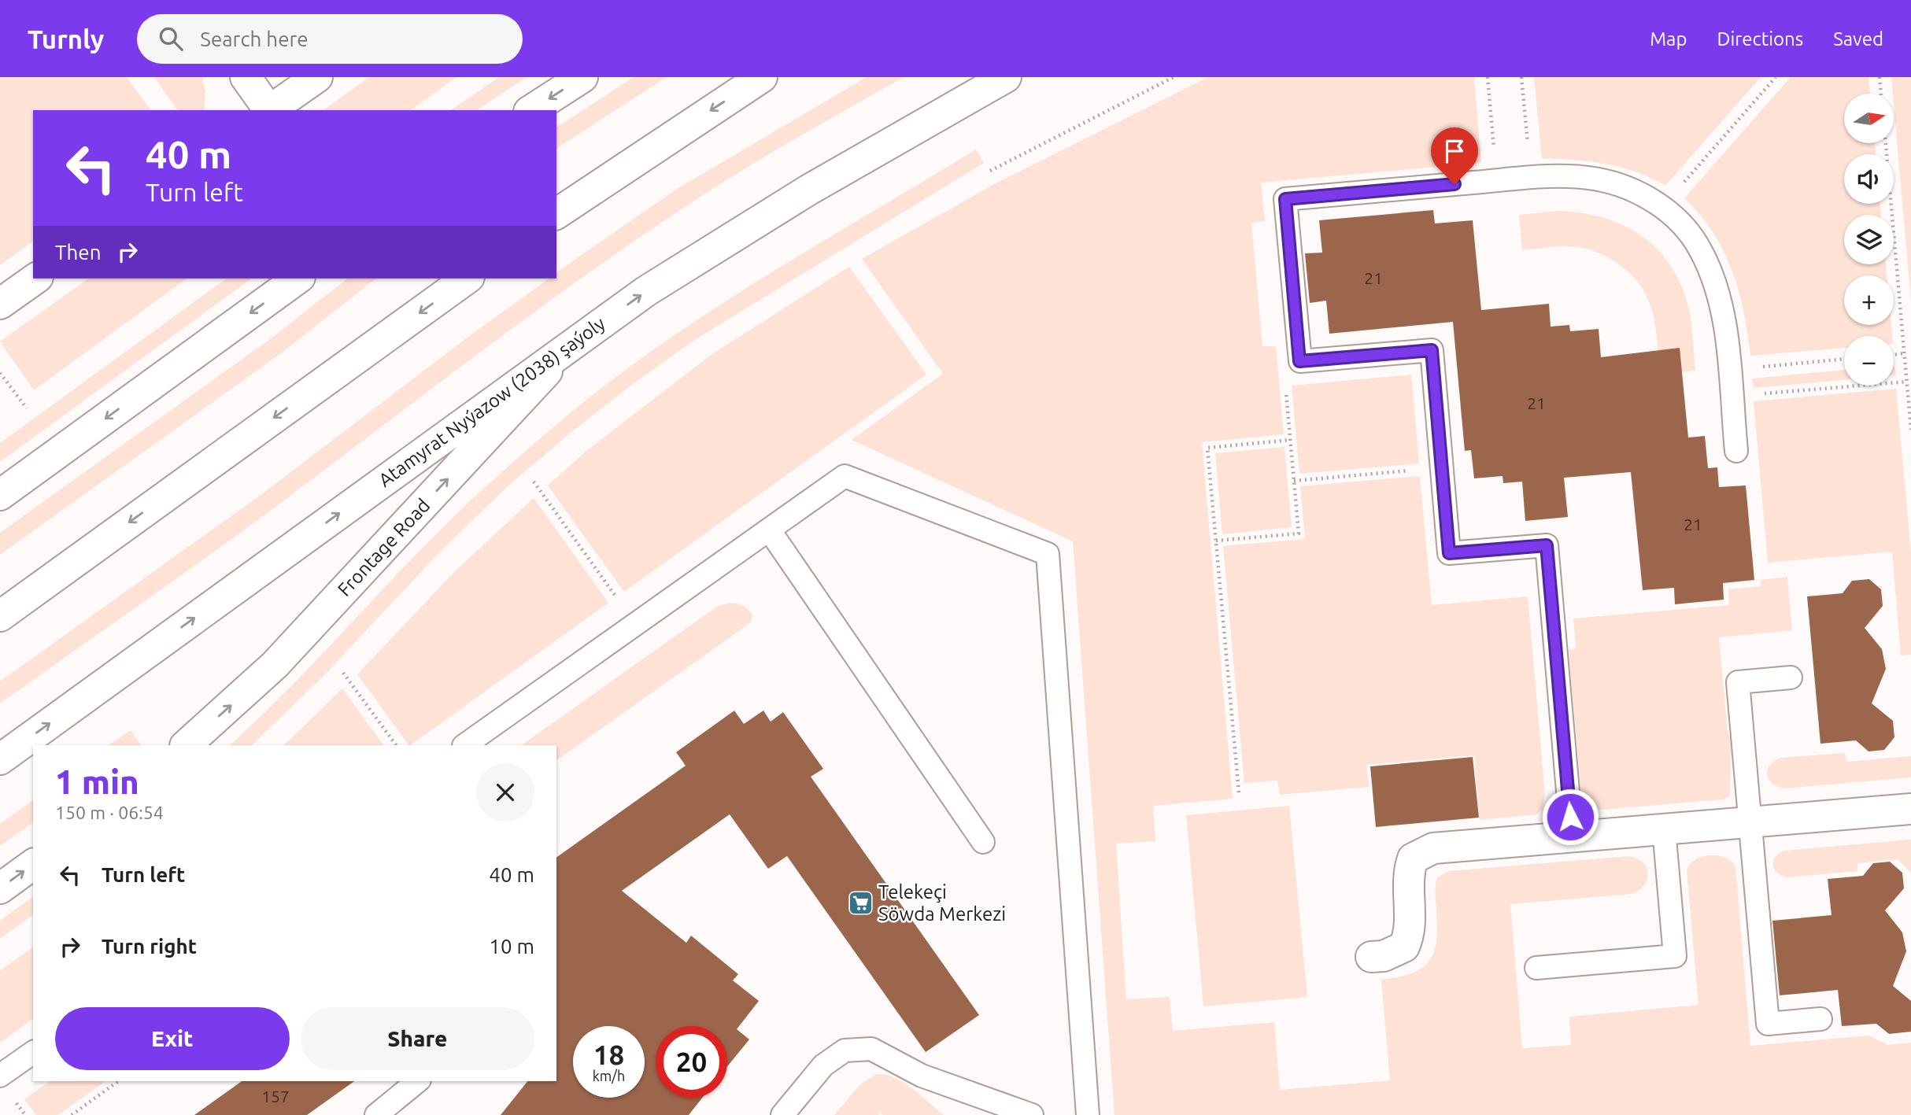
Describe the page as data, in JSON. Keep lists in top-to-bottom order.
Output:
{
  "streets": {
    "main road": ["Atamyrat Nyýazow (2038) şaýoly", "Frontage Road"]
  },
  "crossings": [
    ["Atamyrat Nyýazow (2038) şaýoly", "Frontage Road"]
  ],
  "places": {
    "supermarket": ["Telekeçi Söwda Merkezi"]
  },
  "house_numbers": [
    "21",
    "21",
    "21",
    "157"
  ],
  "north": "right",
  "page": {
    "header": "Turnly",
    "search": "Search here",
    "nav": ["Map", "Directions", "Saved"],
    "map_buttons": ["+", "−"],
    "turn": ["40 m", "Turn left"],
    "then": "Then",
    "heading": ["1 min", "150 m · 06:54"],
    "list": [
      {
        "name": "Turn left",
        "value": "40 m"
      },
      {
        "name": "Turn right",
        "value": "10 m"
      }
    ],
    "buttons": ["Exit", "Share"],
    "speed": "18 km/h",
    "limit": "20"
  }
}
